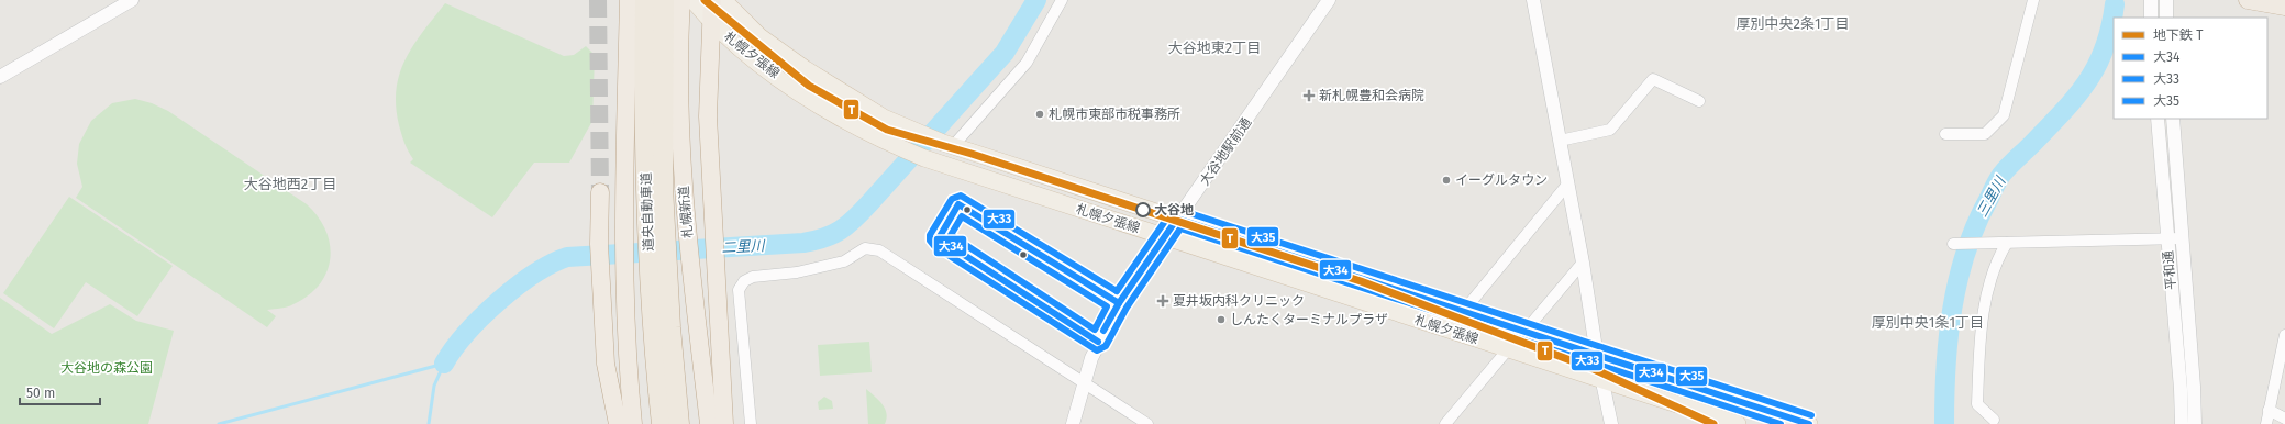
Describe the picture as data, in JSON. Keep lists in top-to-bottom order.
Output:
{
  "streets": {
    "highway": ["道央自動車道", "札幌新道"],
    "main road": ["札幌夕張線"],
    "street": ["大谷地駅前通", "平和通"]
  },
  "crossings": [
    ["札幌夕張線", "大谷地駅前通"]
  ],
  "districts": [
    "厚別中央2条1丁目",
    "大谷地東2丁目",
    "大谷地西2丁目",
    "厚別中央1条1丁目"
  ],
  "water": ["三里川", "二里川"],
  "parks": ["大谷地の森公園"],
  "places": {
    "health": ["新札幌豊和会病院", "夏井坂内科クリニック"],
    "other": [
      "札幌市東部市税事務所",
      "イーグルタウン",
      "大谷地",
      "しんたくターミナルプラザ"
    ]
  },
  "lines": [
    "metro line T",
    "transit line 大33",
    "transit line 大34",
    "transit line 大35"
  ],
  "legend": [
    "地下鉄 T",
    "大34",
    "大33",
    "大35"
  ],
  "scale_bar": "50 m"
}
